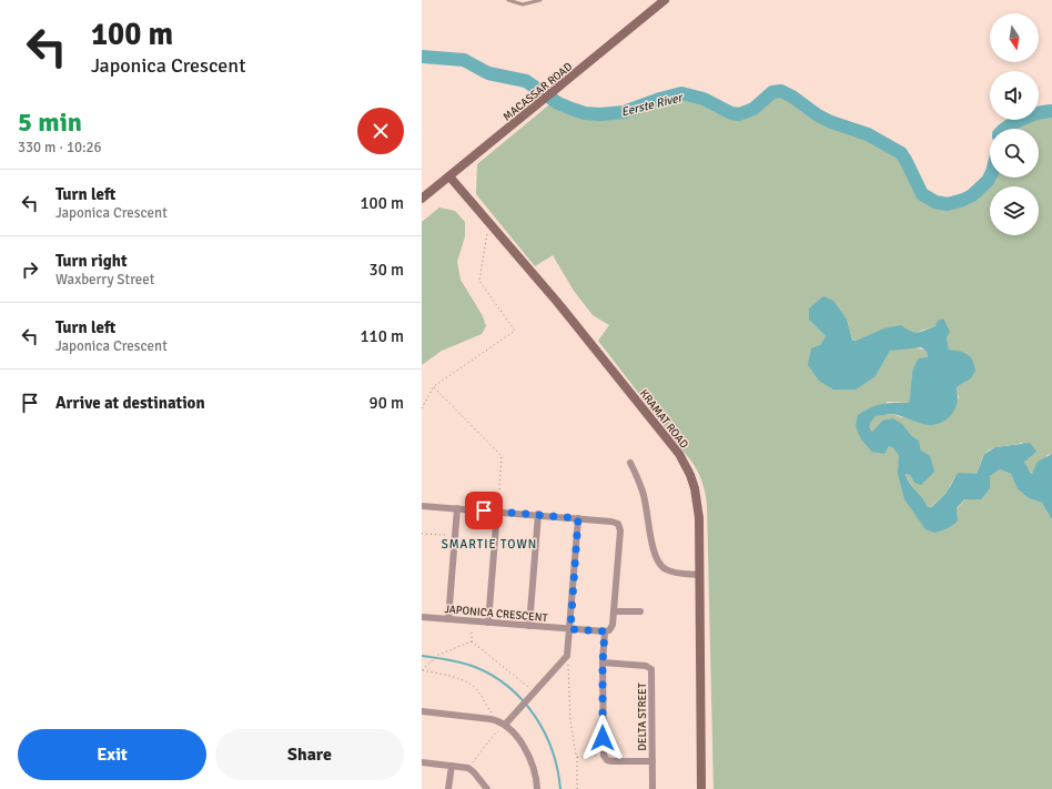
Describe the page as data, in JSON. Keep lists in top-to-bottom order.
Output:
{
  "streets": {
    "street": [
      "MACASSAR ROAD",
      "KRAMAT ROAD",
      "JAPONICA CRESCENT",
      "DELTA STREET"
    ]
  },
  "crossings": [
    ["MACASSAR ROAD", "KRAMAT ROAD"]
  ],
  "districts": ["SMARTIE TOWN"],
  "water": ["Eerste River"],
  "north": "bottom",
  "page": {
    "turn": ["100 m", "Japonica Crescent"],
    "heading": ["5 min", "330 m · 10:26"],
    "list": [
      {
        "name": "Turn left",
        "note": "Japonica Crescent",
        "value": "100 m"
      },
      {
        "name": "Turn right",
        "note": "Waxberry Street",
        "value": "30 m"
      },
      {
        "name": "Turn left",
        "note": "Japonica Crescent",
        "value": "110 m"
      },
      {
        "name": "Arrive at destination",
        "value": "90 m"
      }
    ],
    "buttons": ["Exit", "Share"]
  }
}
